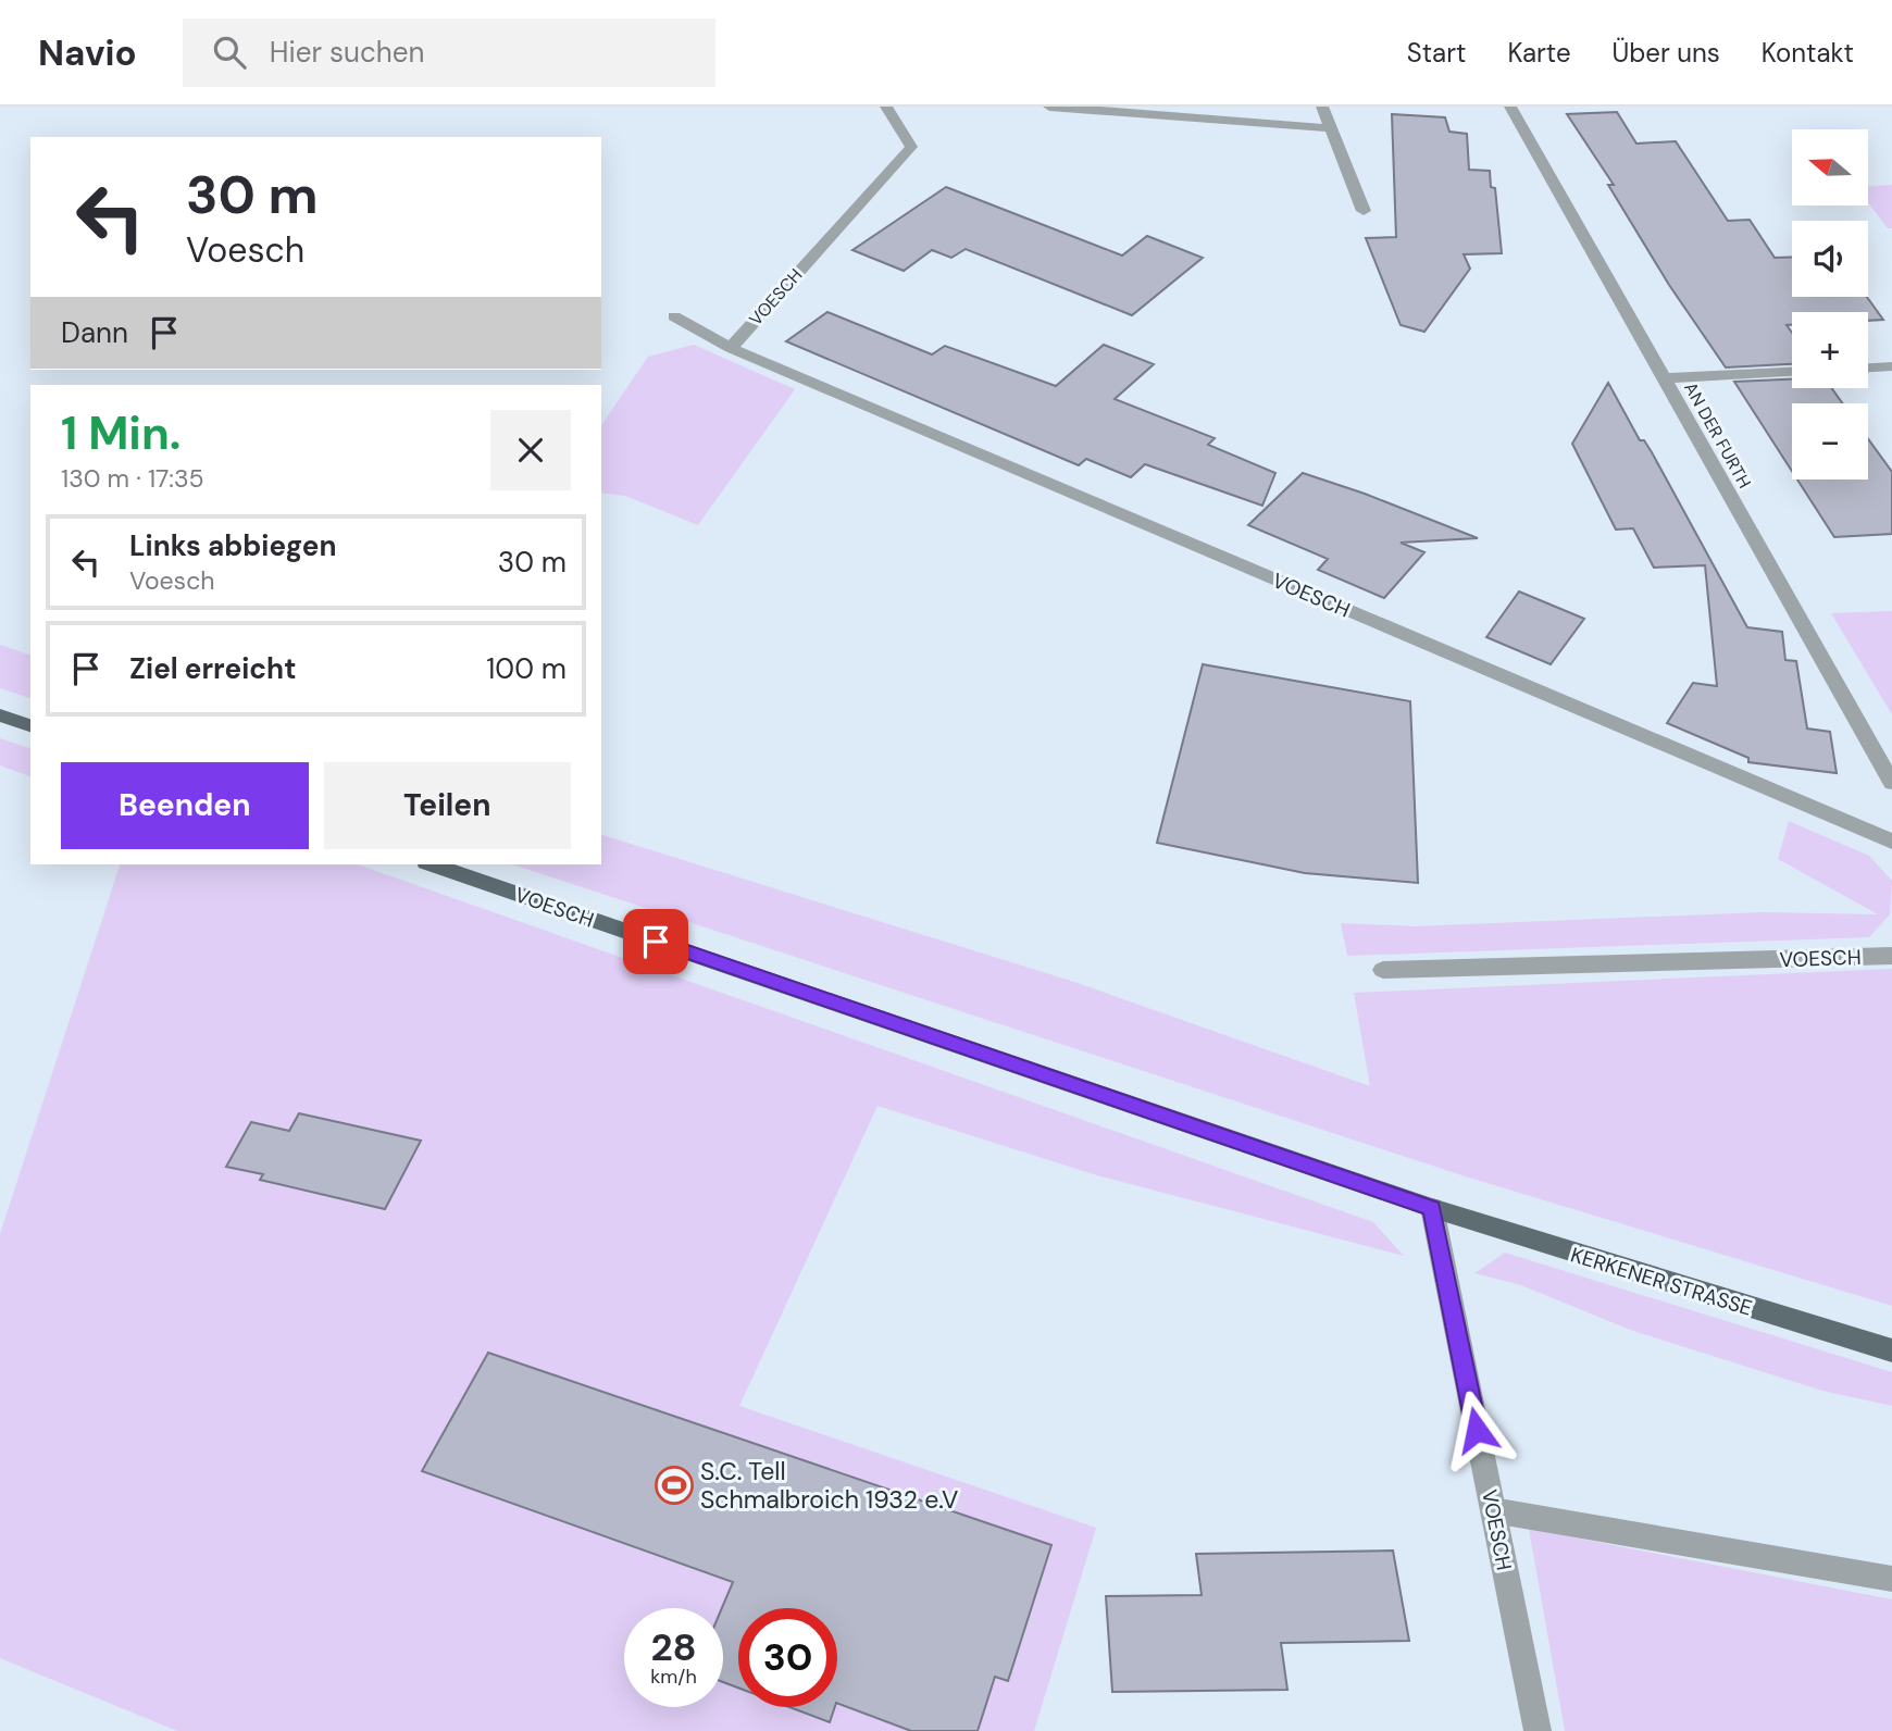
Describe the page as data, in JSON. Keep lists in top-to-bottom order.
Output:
{
  "streets": {
    "main road": ["VOESCH", "KERKENER STRASSE"],
    "street": ["AN DER FURTH"]
  },
  "crossings": [
    ["VOESCH", "KERKENER STRASSE"]
  ],
  "places": {
    "sports": ["S.C. Tell Schmalbroich 1932 e.V"]
  },
  "north": "left",
  "page": {
    "header": "Navio",
    "search": "Hier suchen",
    "nav": [
      "Start",
      "Karte",
      "Über uns",
      "Kontakt"
    ],
    "map_buttons": ["+", "−"],
    "turn": ["30 m", "Voesch"],
    "then": "Dann",
    "heading": ["1 Min.", "130 m · 17:35"],
    "list": [
      {
        "name": "Links abbiegen",
        "note": "Voesch",
        "value": "30 m"
      },
      {
        "name": "Ziel erreicht",
        "value": "100 m"
      }
    ],
    "buttons": ["Beenden", "Teilen"],
    "speed": "28 km/h",
    "limit": "30"
  }
}
